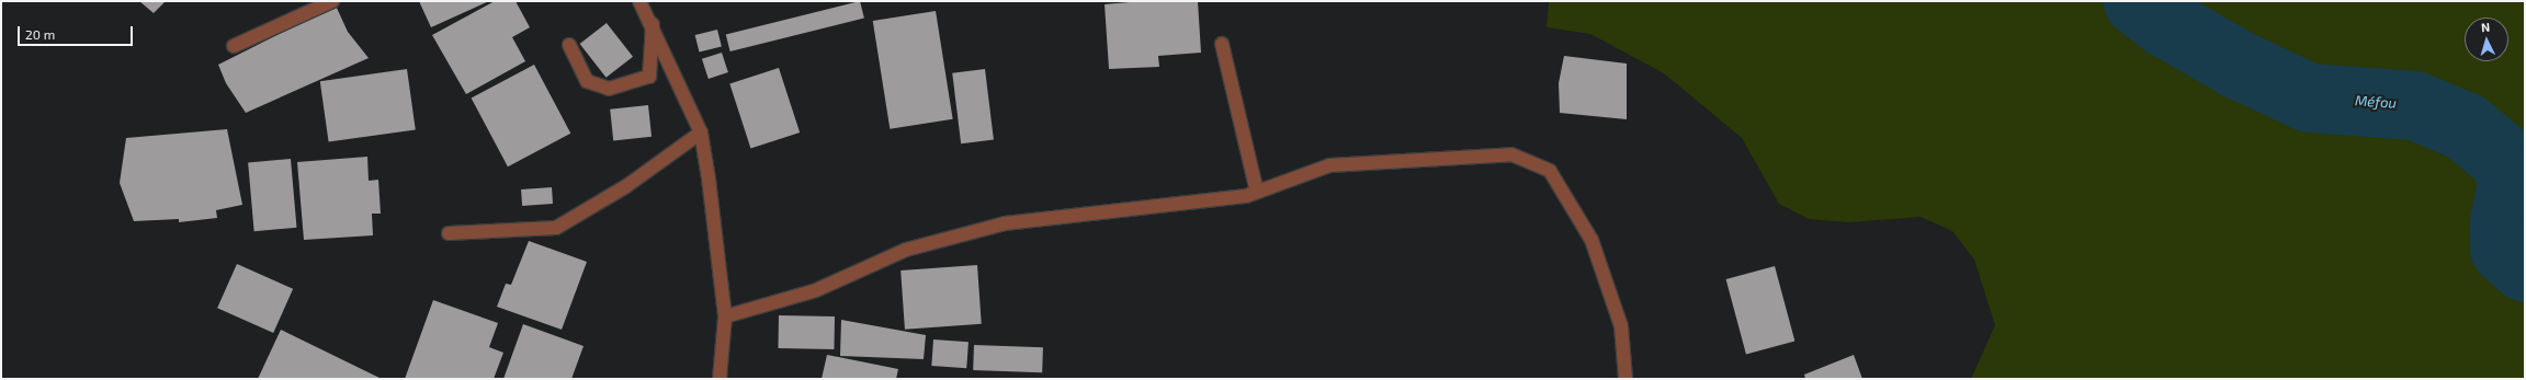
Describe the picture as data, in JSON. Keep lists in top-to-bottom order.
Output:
{
  "water": ["Méfou"],
  "scale_bar": "20 m",
  "north": "top"
}
